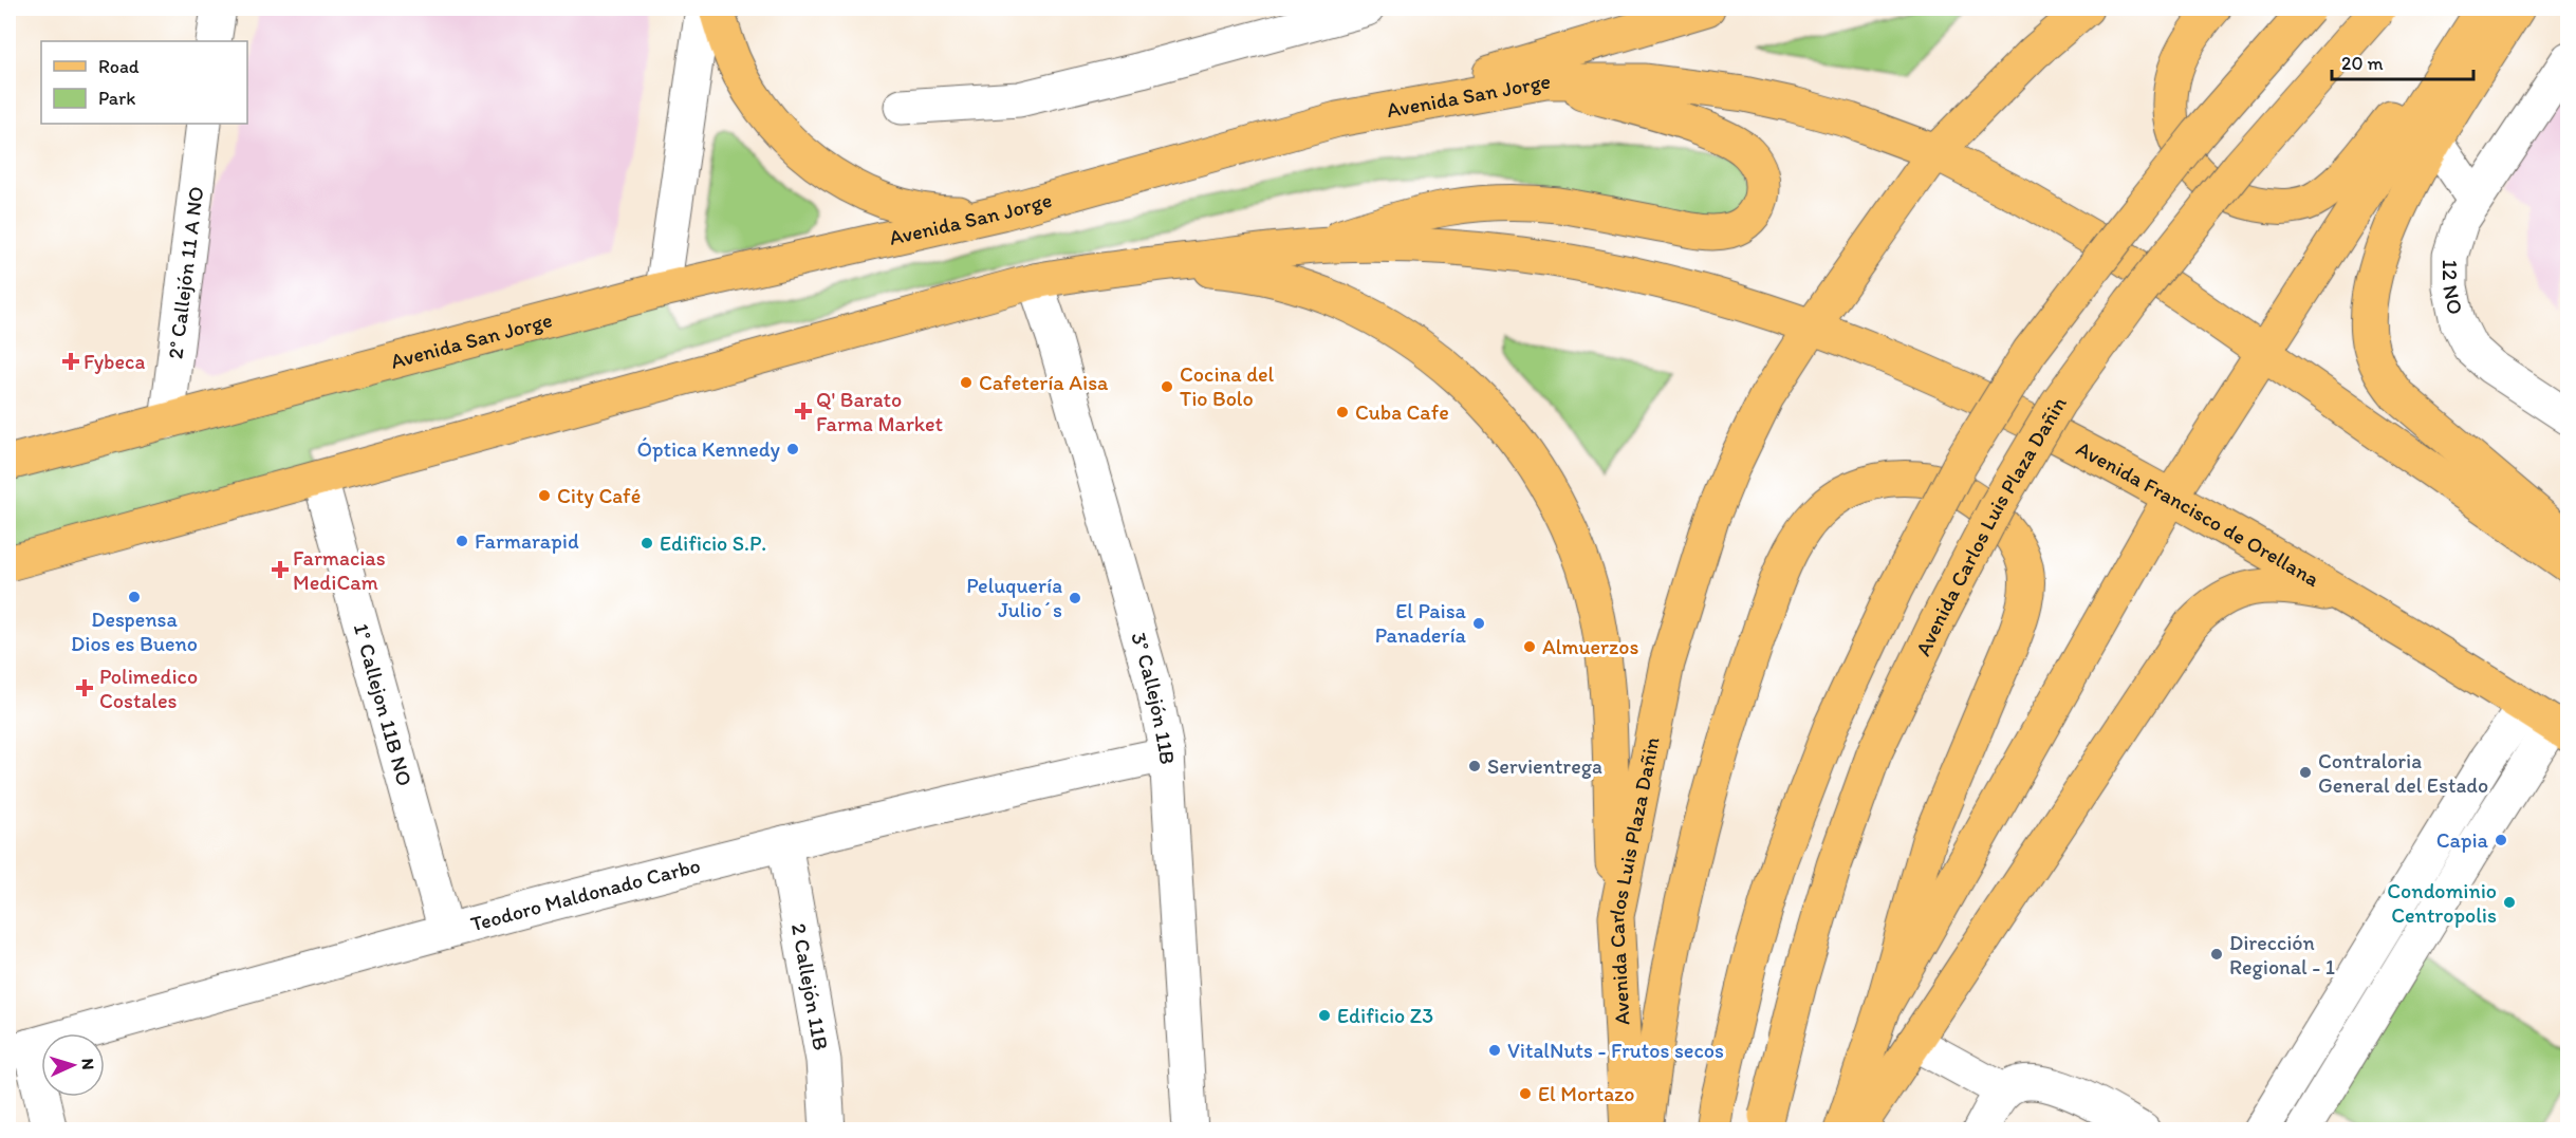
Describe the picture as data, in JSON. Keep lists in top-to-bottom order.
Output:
{
  "streets": {
    "main road": ["Avenida San Jorge", "Avenida Francisco de Orellana", "Avenida Carlos Luis Plaza Dañin"],
    "street": [
      "2° Callejón 11 A NO",
      "12 NO",
      "3° Callejón 11B",
      "1° Callejon 11B NO",
      "Teodoro Maldonado Carbo",
      "2 Callejón 11B"
    ]
  },
  "crossings": [
    ["Avenida San Jorge", "2° Callejón 11 A NO"],
    ["Avenida San Jorge", "Avenida Carlos Luis Plaza Dañin"],
    ["Avenida Francisco de Orellana", "Avenida Carlos Luis Plaza Dañin"],
    ["3° Callejón 11B", "Teodoro Maldonado Carbo"],
    ["1° Callejon 11B NO", "Teodoro Maldonado Carbo"],
    ["Teodoro Maldonado Carbo", "2 Callejón 11B"]
  ],
  "places": {
    "health": [
      "Fybeca",
      "Q' Barato Farma Market",
      "Farmacias MediCam",
      "Polimedico Costales"
    ],
    "other": [
      "Cafetería Aisa",
      "Cocina del Tio Bolo",
      "Cuba Cafe",
      "Óptica Kennedy",
      "City Café",
      "Farmarapid",
      "Edificio S.P.",
      "Despensa Dios es Bueno",
      "Peluquería Julio´s",
      "El Paisa Panadería",
      "Almuerzos",
      "Servientrega",
      "Contraloria General del Estado",
      "Capia",
      "Condominio Centropolis",
      "Dirección Regional - 1",
      "Edificio Z3",
      "VitalNuts - Frutos secos",
      "El Mortazo"
    ]
  },
  "legend": ["Road", "Park"],
  "scale_bar": "20 m",
  "north": "right"
}
